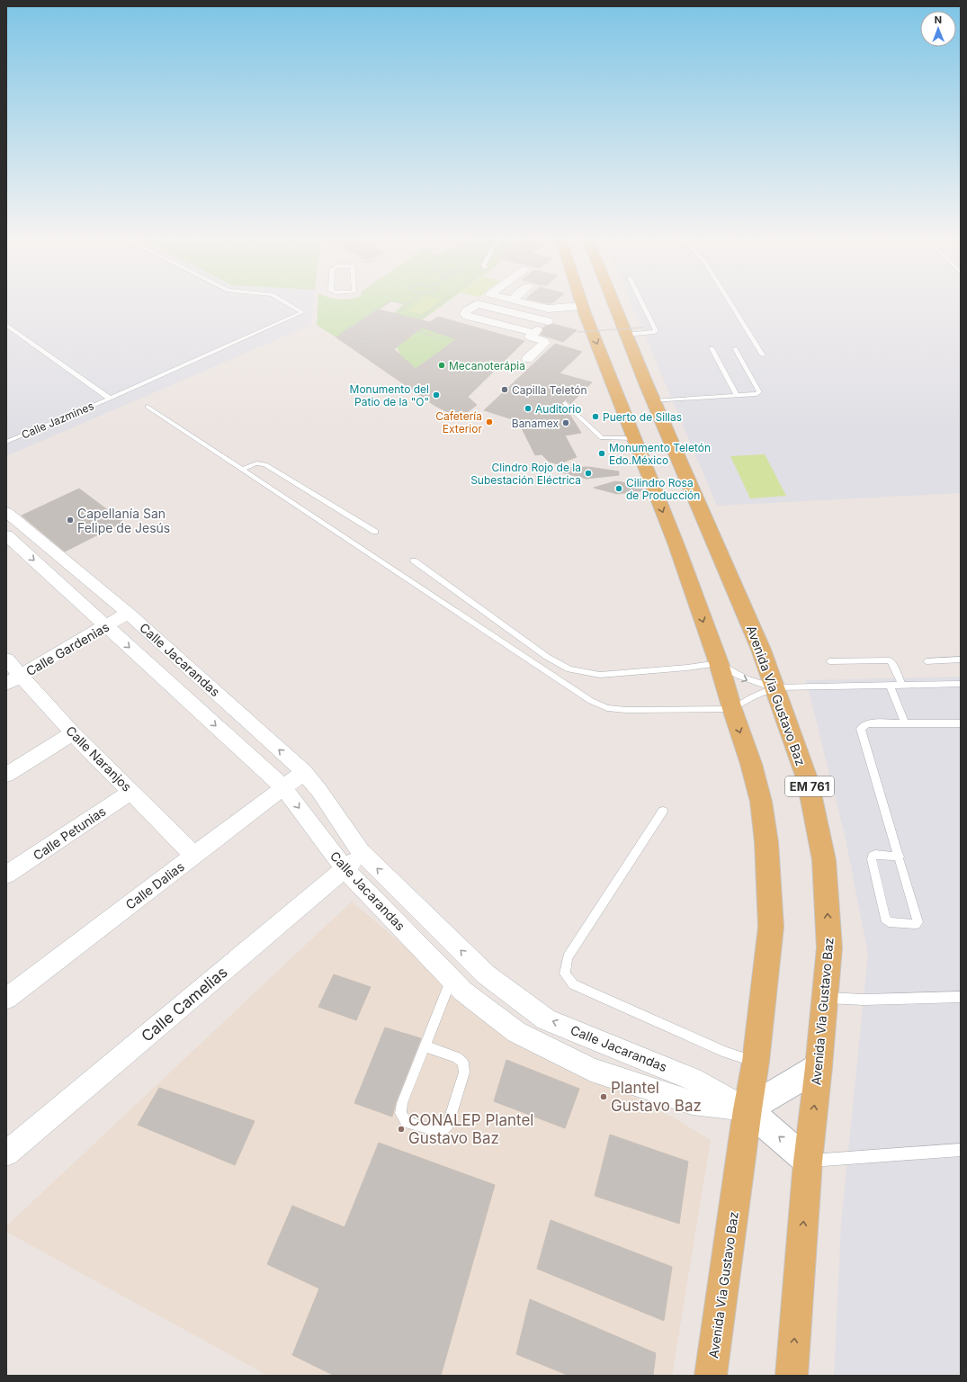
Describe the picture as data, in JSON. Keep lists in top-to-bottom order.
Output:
{
  "streets": {
    "main road": ["Avenida Via Gustavo Baz", "EM 761"],
    "street": [
      "Calle Gardenias",
      "Calle Jacarandas",
      "Calle Naranjos",
      "Calle Petunias",
      "Calle Dalias",
      "Calle Camelias"
    ],
    "lane": ["Calle Jazmines"]
  },
  "crossings": [
    ["Calle Gardenias", "Calle Jacarandas"],
    ["Calle Gardenias", "Calle Naranjos"],
    ["Calle Jacarandas", "Avenida Via Gustavo Baz"],
    ["Calle Jacarandas", "Calle Dalias"],
    ["Calle Jacarandas", "Calle Camelias"],
    ["Calle Naranjos", "Calle Petunias"],
    ["Calle Naranjos", "Calle Dalias"]
  ],
  "places": [
    "Mecanoterápia",
    "Capilla Teletón",
    "Monumento del Patio de la \"O\"",
    "Auditorio",
    "Puerto de Sillas",
    "Cafetería Exterior",
    "Banamex",
    "Monumento Teletón Edo.México",
    "Clindro Rojo de la Subestación Eléctrica",
    "Cilindro Rosa de Producción",
    "Capellanía San Felipe de Jesús",
    "Plantel Gustavo Baz",
    "CONALEP Plantel Gustavo Baz"
  ],
  "north": "top"
}
